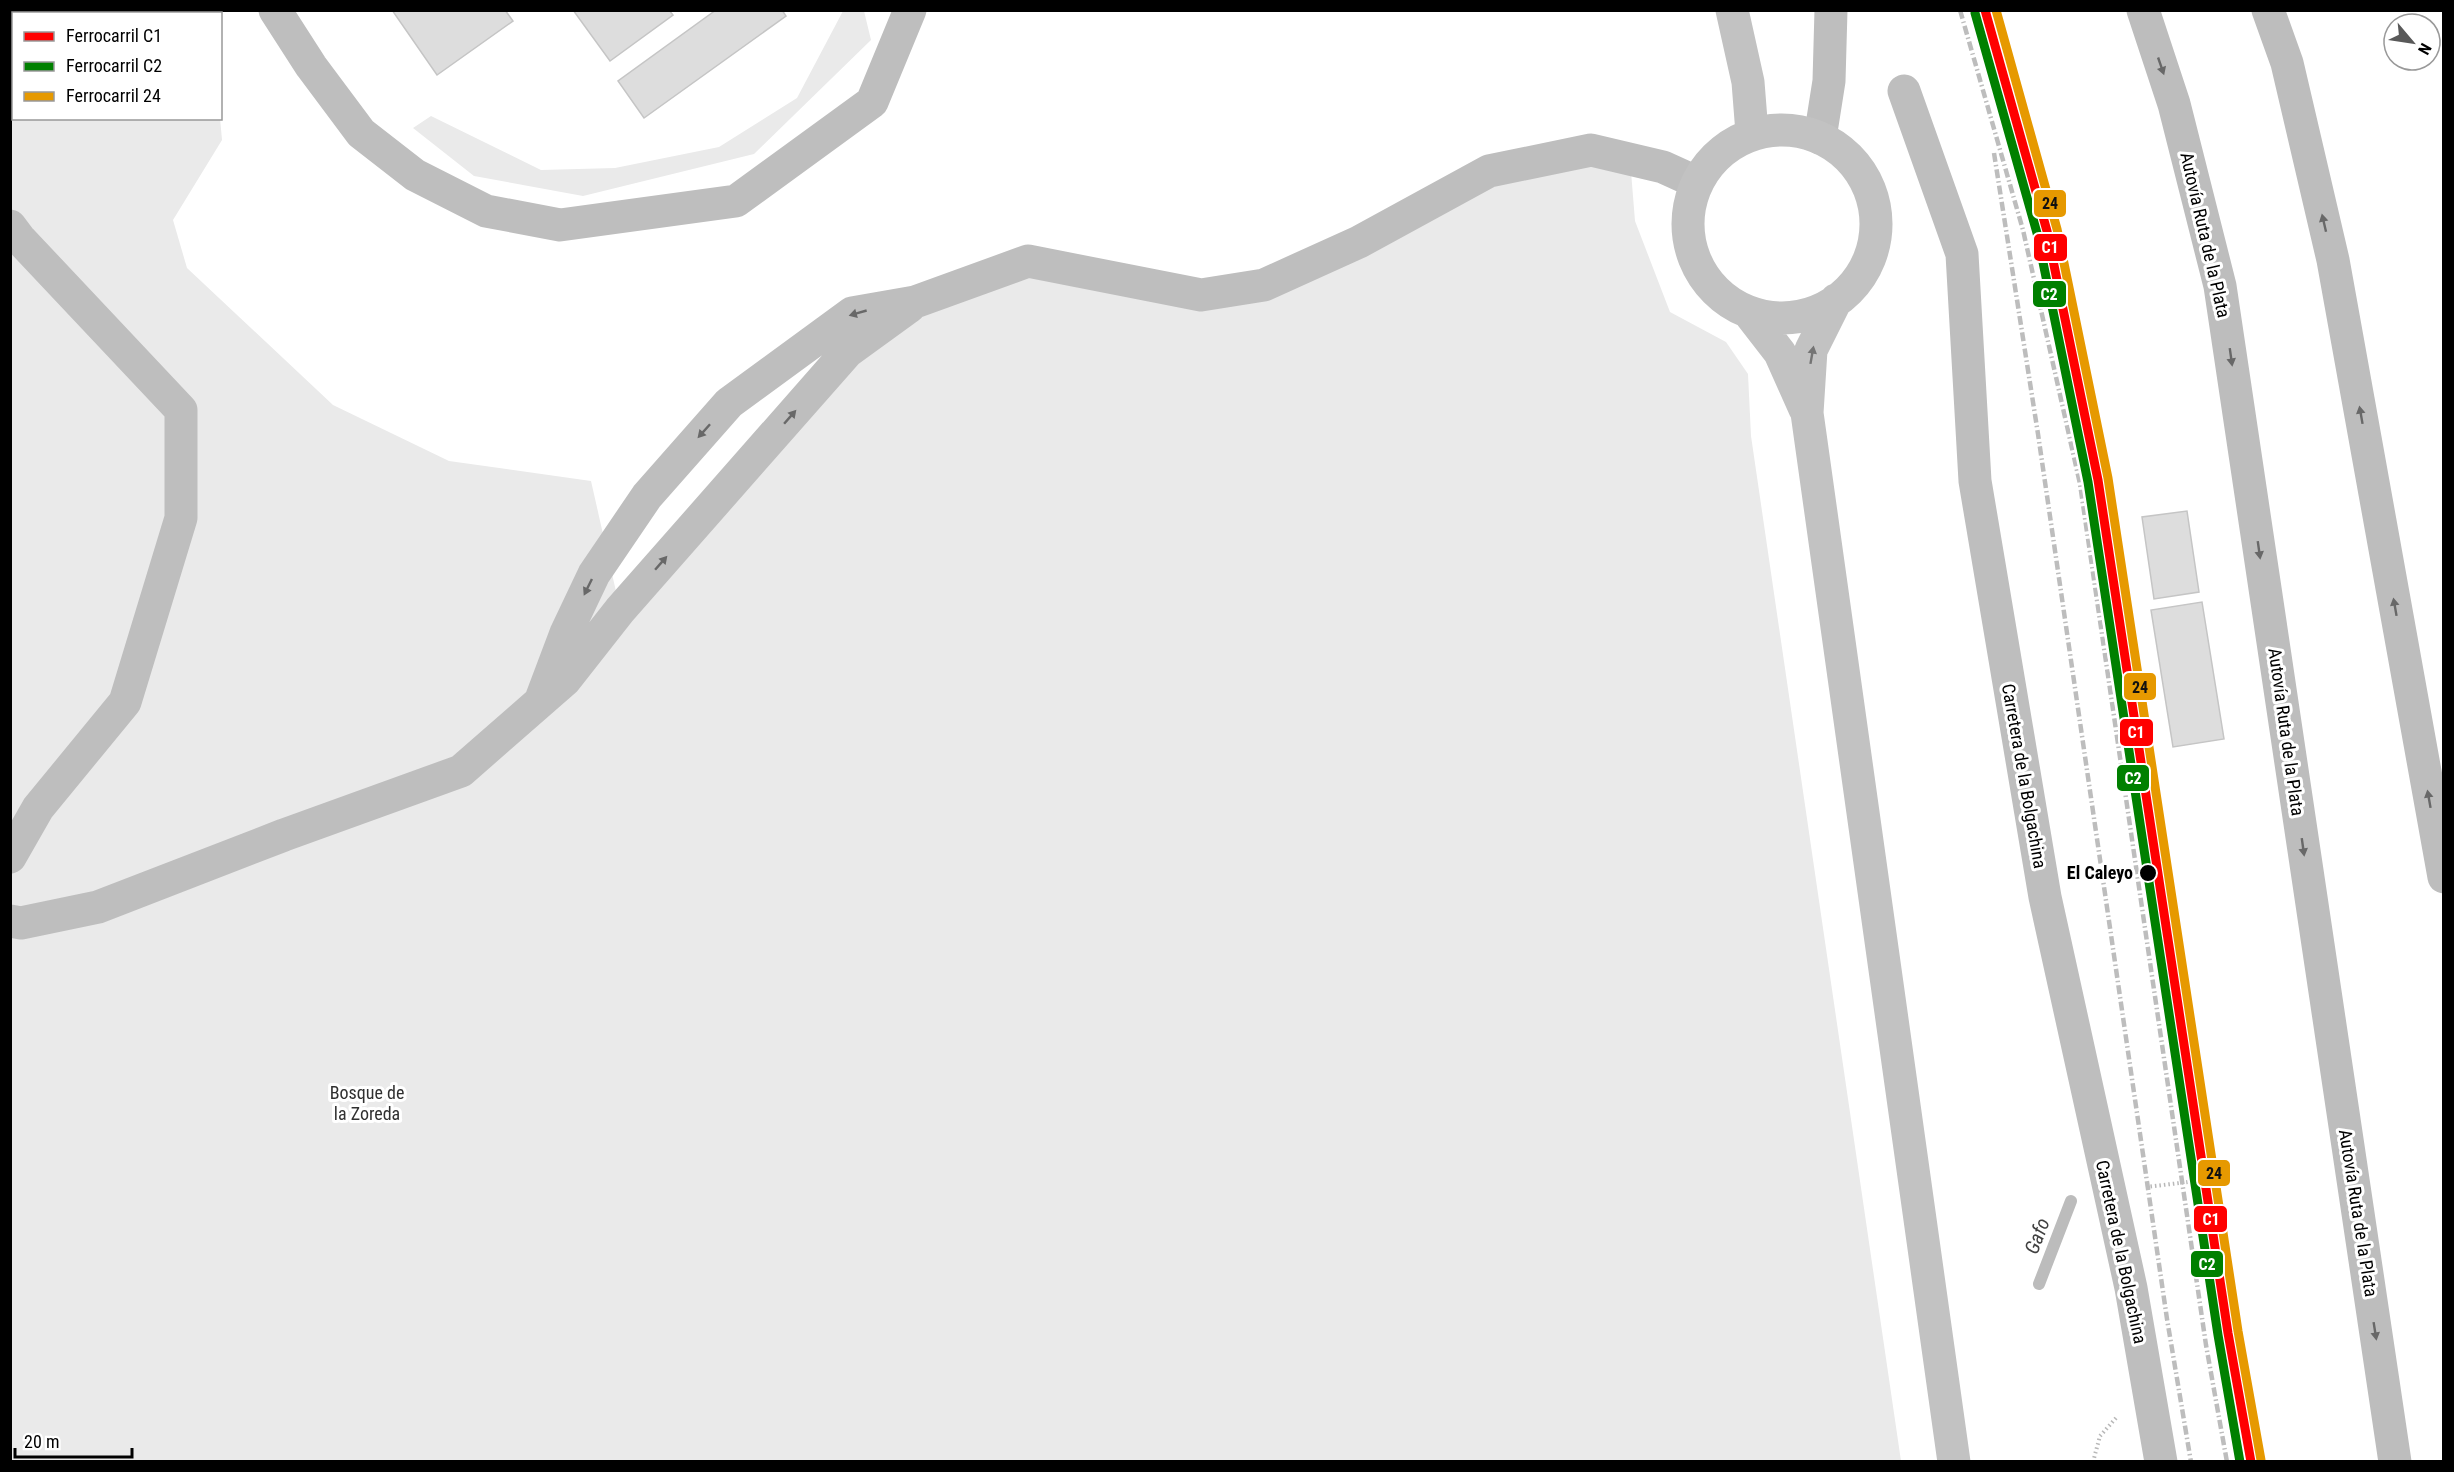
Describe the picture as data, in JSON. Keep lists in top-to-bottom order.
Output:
{
  "streets": {
    "highway": ["Autovía Ruta de la Plata"],
    "street": ["Carretera de la Bolgachina"]
  },
  "water": ["Gafo"],
  "parks": ["Bosque de la Zoreda"],
  "places": ["El Caleyo"],
  "lines": ["rail line C1", "rail line 24", "rail line C2"],
  "legend": ["Ferrocarril C1", "Ferrocarril C2", "Ferrocarril 24"],
  "scale_bar": "20 m",
  "north": "bottom right"
}
